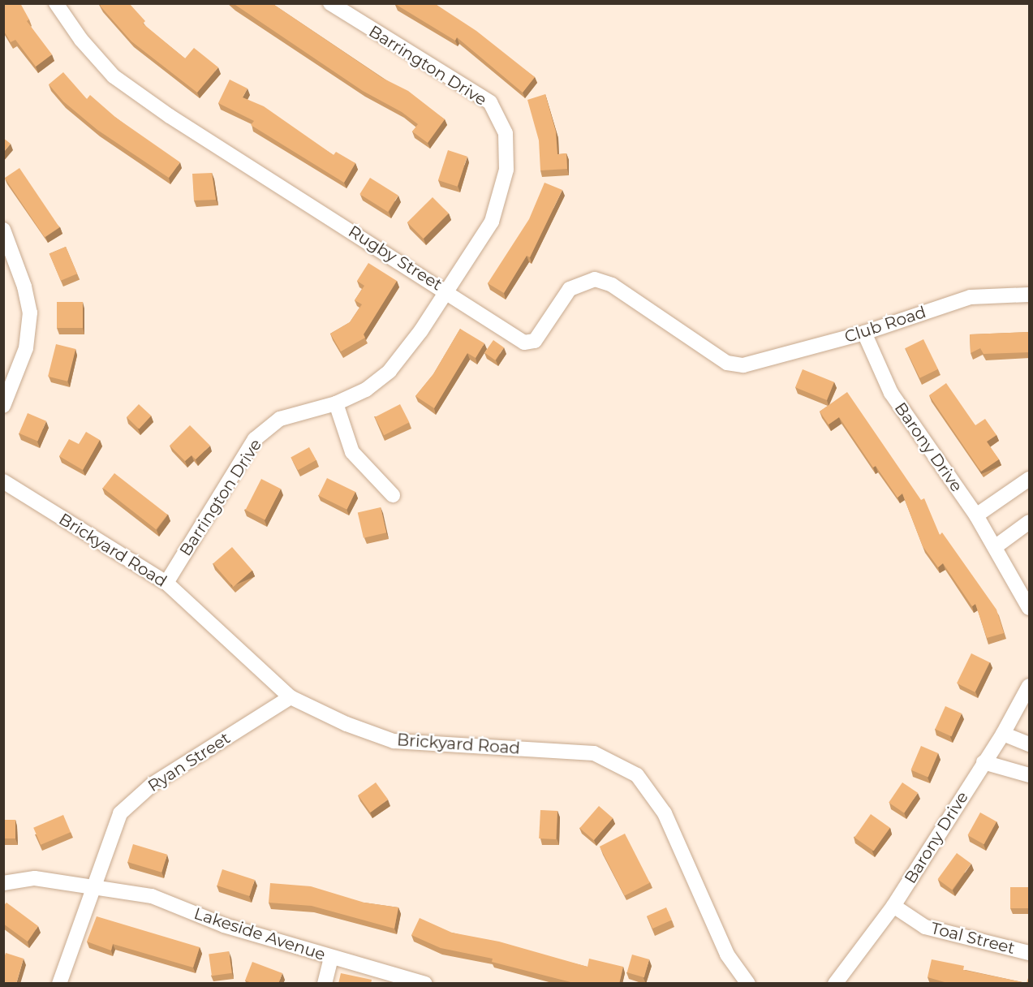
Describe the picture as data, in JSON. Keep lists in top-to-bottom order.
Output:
{
  "streets": {
    "street": [
      "Barrington Drive",
      "Rugby Street",
      "Club Road",
      "Barony Drive",
      "Brickyard Road",
      "Ryan Street",
      "Lakeside Avenue",
      "Toal Street"
    ]
  },
  "crossings": [
    ["Barrington Drive", "Rugby Street"],
    ["Barrington Drive", "Brickyard Road"],
    ["Rugby Street", "Club Road"],
    ["Club Road", "Barony Drive"],
    ["Barony Drive", "Toal Street"],
    ["Brickyard Road", "Ryan Street"],
    ["Ryan Street", "Lakeside Avenue"]
  ]
}
